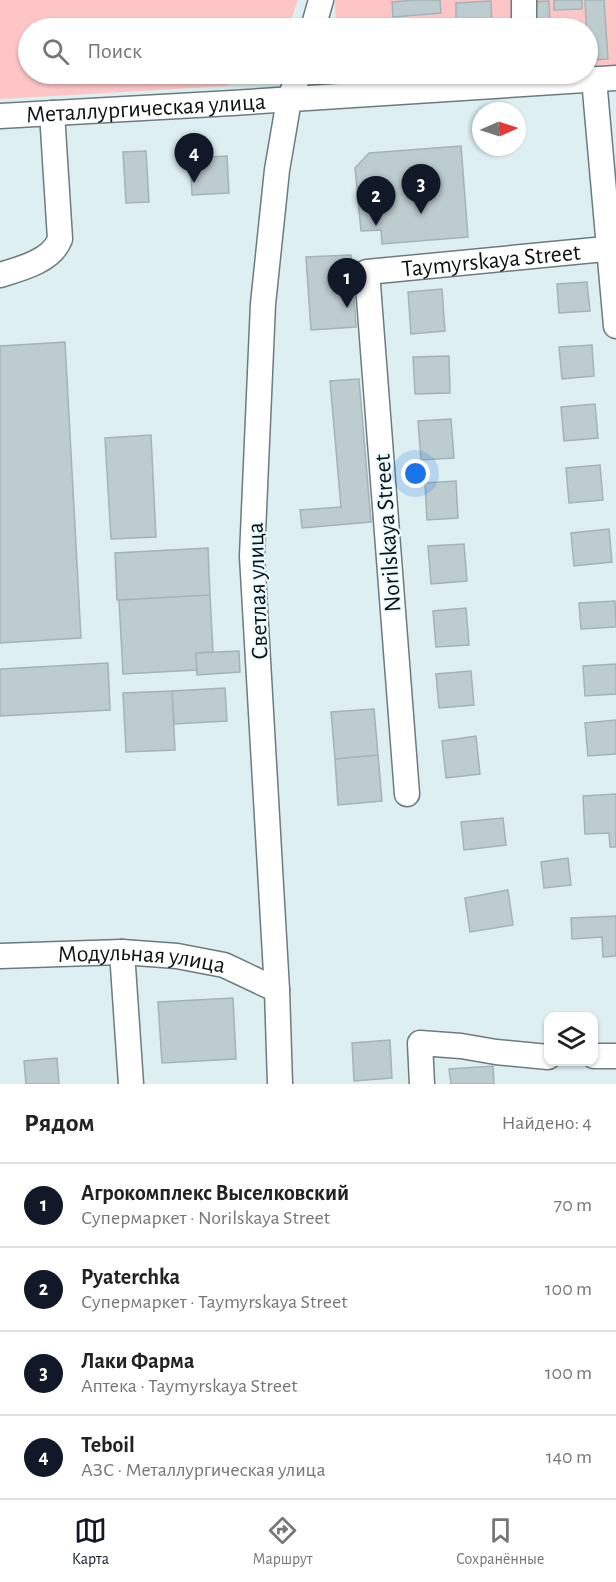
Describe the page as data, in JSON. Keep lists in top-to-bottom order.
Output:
{
  "streets": {
    "street": [
      "Металлургическая улица",
      "Taymyrskaya Street",
      "Norilskaya Street",
      "Светлая улица",
      "Модульная улица"
    ]
  },
  "crossings": [
    ["Металлургическая улица", "Светлая улица"],
    ["Taymyrskaya Street", "Norilskaya Street"],
    ["Светлая улица", "Модульная улица"]
  ],
  "north": "right",
  "page": {
    "search": "Поиск",
    "pins": [
      "4",
      "3",
      "2",
      "1"
    ],
    "heading": ["Рядом", "Найдено: 4"],
    "list": [
      {
        "mark": "1",
        "name": "Агрокомплекс Выселковский",
        "note": "Супермаркет · Norilskaya Street",
        "value": "70 m"
      },
      {
        "mark": "2",
        "name": "Pyaterchka",
        "note": "Супермаркет · Taymyrskaya Street",
        "value": "100 m"
      },
      {
        "mark": "3",
        "name": "Лаки Фарма",
        "note": "Аптека · Taymyrskaya Street",
        "value": "100 m"
      },
      {
        "mark": "4",
        "name": "Teboil",
        "note": "АЗС · Металлургическая улица",
        "value": "140 m"
      }
    ],
    "nav": ["Карта", "Маршрут", "Сохранённые"]
  }
}
